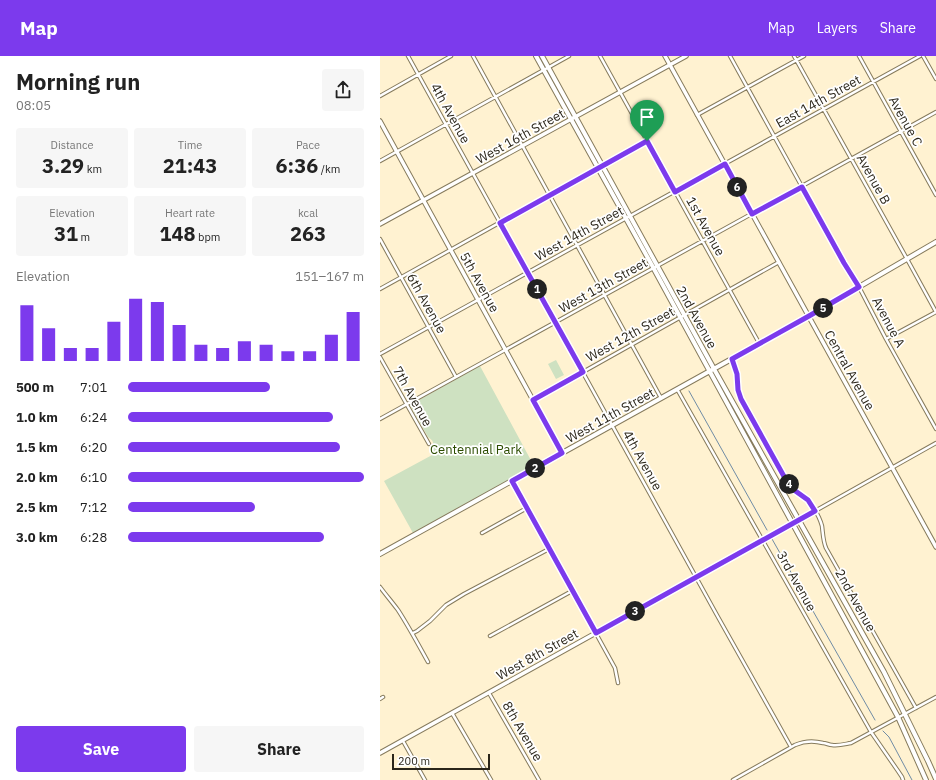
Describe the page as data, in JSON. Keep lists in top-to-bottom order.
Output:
{
  "streets": {
    "main road": ["2nd Avenue", "West 11th Street"],
    "street": [
      "East 14th Street",
      "4th Avenue",
      "Avenue C",
      "West 16th Street",
      "Avenue B",
      "1st Avenue",
      "West 14th Street",
      "5th Avenue",
      "West 13th Street",
      "6th Avenue",
      "Avenue A",
      "West 12th Street",
      "Central Avenue",
      "7th Avenue",
      "3rd Avenue",
      "West 8th Street",
      "8th Avenue"
    ]
  },
  "crossings": [
    ["East 14th Street", "Avenue C"],
    ["East 14th Street", "Avenue B"],
    ["East 14th Street", "West 14th Street"],
    ["East 14th Street", "Avenue A"],
    ["East 14th Street", "Central Avenue"],
    ["4th Avenue", "West 16th Street"],
    ["4th Avenue", "West 14th Street"],
    ["4th Avenue", "West 13th Street"],
    ["4th Avenue", "West 12th Street"],
    ["4th Avenue", "West 11th Street"],
    ["4th Avenue", "West 8th Street"],
    ["Avenue C", "West 13th Street"],
    ["West 16th Street", "1st Avenue"],
    ["West 16th Street", "5th Avenue"],
    ["West 16th Street", "2nd Avenue"],
    ["West 16th Street", "Central Avenue"],
    ["Avenue B", "West 13th Street"],
    ["Avenue B", "West 11th Street"],
    ["1st Avenue", "West 14th Street"],
    ["1st Avenue", "West 13th Street"],
    ["1st Avenue", "West 12th Street"],
    ["1st Avenue", "West 11th Street"],
    ["West 14th Street", "5th Avenue"],
    ["West 14th Street", "6th Avenue"],
    ["West 14th Street", "2nd Avenue"],
    ["West 14th Street", "Central Avenue"],
    ["5th Avenue", "West 13th Street"],
    ["5th Avenue", "West 12th Street"],
    ["5th Avenue", "West 11th Street"],
    ["West 13th Street", "6th Avenue"],
    ["West 13th Street", "2nd Avenue"],
    ["West 13th Street", "Avenue A"],
    ["West 13th Street", "Central Avenue"],
    ["West 13th Street", "7th Avenue"],
    ["2nd Avenue", "West 12th Street"],
    ["2nd Avenue", "West 11th Street"],
    ["2nd Avenue", "West 8th Street"],
    ["Avenue A", "West 11th Street"],
    ["West 12th Street", "Central Avenue"],
    ["Central Avenue", "West 11th Street"],
    ["Central Avenue", "West 8th Street"],
    ["West 11th Street", "3rd Avenue"],
    ["3rd Avenue", "West 8th Street"],
    ["West 8th Street", "8th Avenue"]
  ],
  "parks": ["Centennial Park"],
  "scale_bar": "200 m",
  "page": {
    "header": "Map",
    "nav": ["Map", "Layers", "Share"],
    "heading": ["Morning run", "08:05"],
    "stats": [
      ["Distance", "3.29 km"],
      ["Time", "21:43"],
      ["Pace", "6:36 /km"],
      ["Elevation", "31 m"],
      ["Heart rate", "148 bpm"],
      ["kcal", "263"]
    ],
    "pins": [
      "6",
      "1",
      "5",
      "2",
      "4",
      "3"
    ],
    "chart": ["Elevation", "151–167 m"],
    "list": [
      {
        "name": "500 m",
        "note": "7:01"
      },
      {
        "name": "1.0 km",
        "note": "6:24"
      },
      {
        "name": "1.5 km",
        "note": "6:20"
      },
      {
        "name": "2.0 km",
        "note": "6:10"
      },
      {
        "name": "2.5 km",
        "note": "7:12"
      },
      {
        "name": "3.0 km",
        "note": "6:28"
      }
    ],
    "buttons": ["Save", "Share"],
    "scale": "200 m"
  }
}
